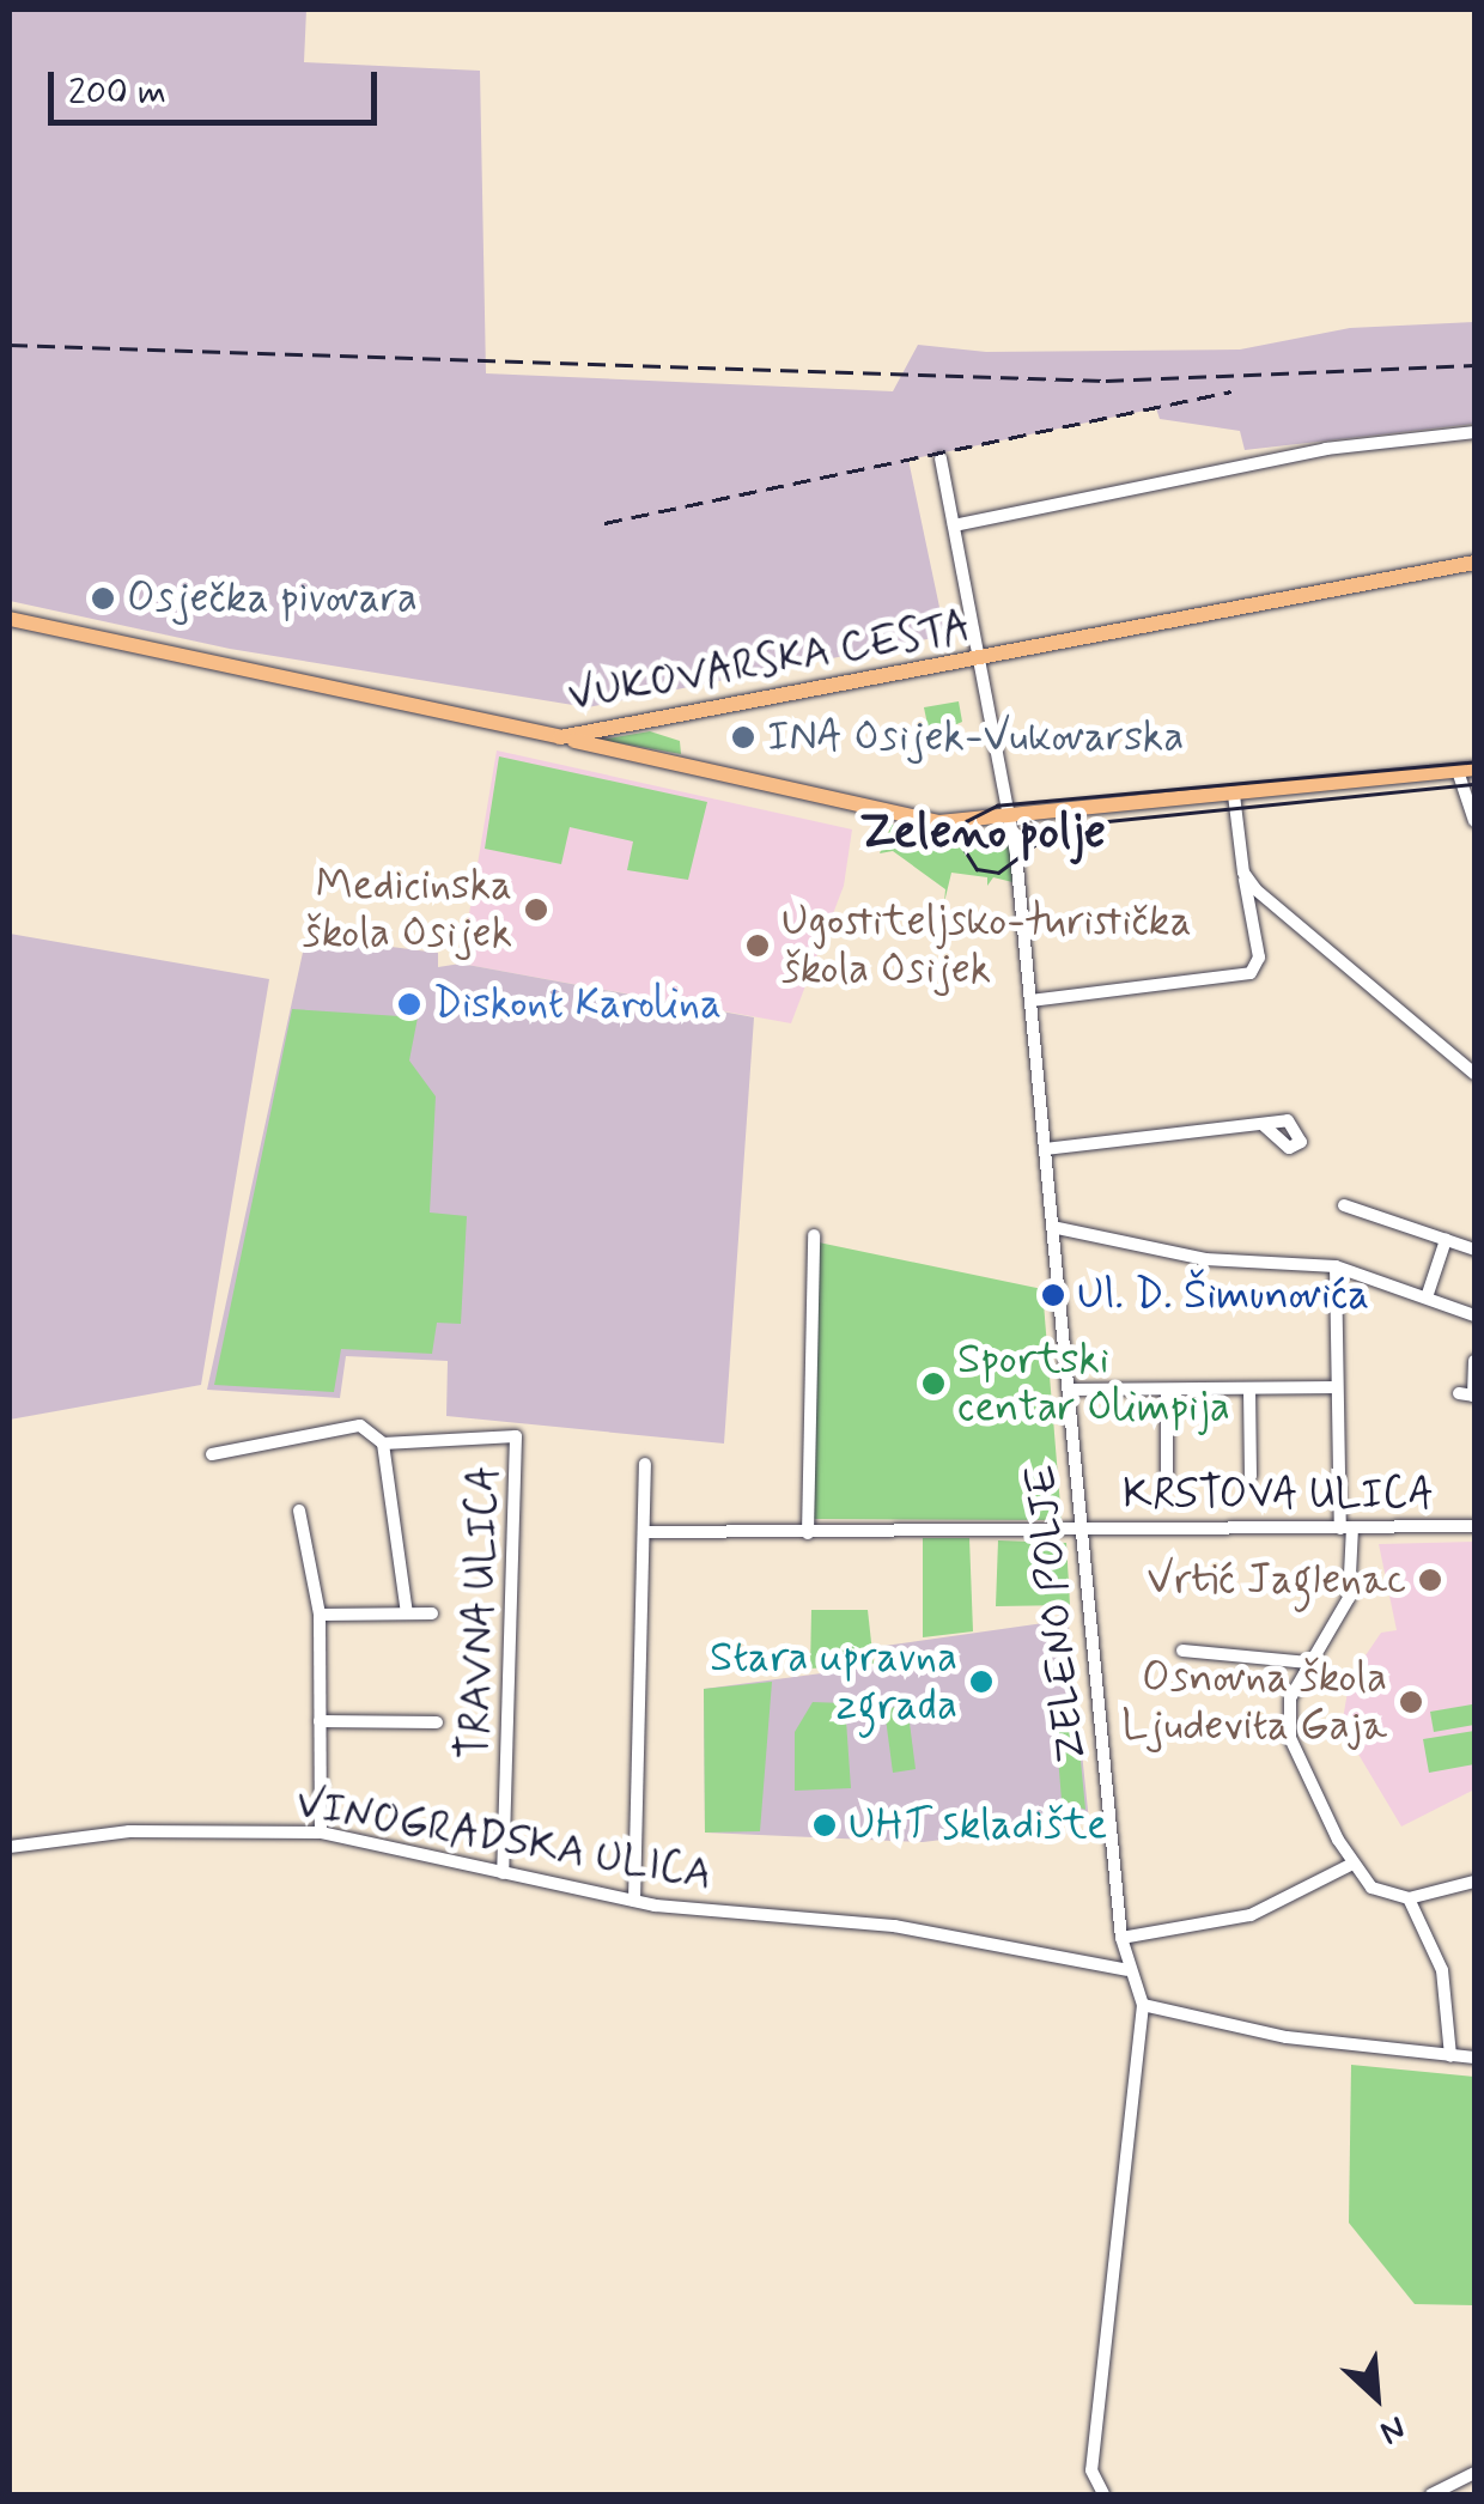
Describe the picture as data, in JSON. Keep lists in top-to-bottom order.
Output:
{
  "streets": {
    "main road": ["VUKOVARSKA CESTA"],
    "street": [
      "KRSTOVA ULICA",
      "TRAVNA ULICA",
      "ZELENO POLJE",
      "VINOGRADSKA ULICA"
    ]
  },
  "crossings": [
    ["VUKOVARSKA CESTA", "ZELENO POLJE"],
    ["KRSTOVA ULICA", "ZELENO POLJE"],
    ["TRAVNA ULICA", "VINOGRADSKA ULICA"],
    ["ZELENO POLJE", "VINOGRADSKA ULICA"]
  ],
  "districts": ["Zeleno polje"],
  "places": [
    "Osječka pivovara",
    "INA Osijek-Vukovarska",
    "Medicinska škola Osijek",
    "Ugostiteljsko-turistička škola Osijek",
    "Diskont Karolina",
    "Ul. D. Šimunovića",
    "Sportski centar Olimpija",
    "Vrtić Jaglenac",
    "Stara upravna zgrada",
    "Osnovna škola Ljudevita Gaja",
    "UHT skladište"
  ],
  "scale_bar": "200 m",
  "north": "bottom right"
}
